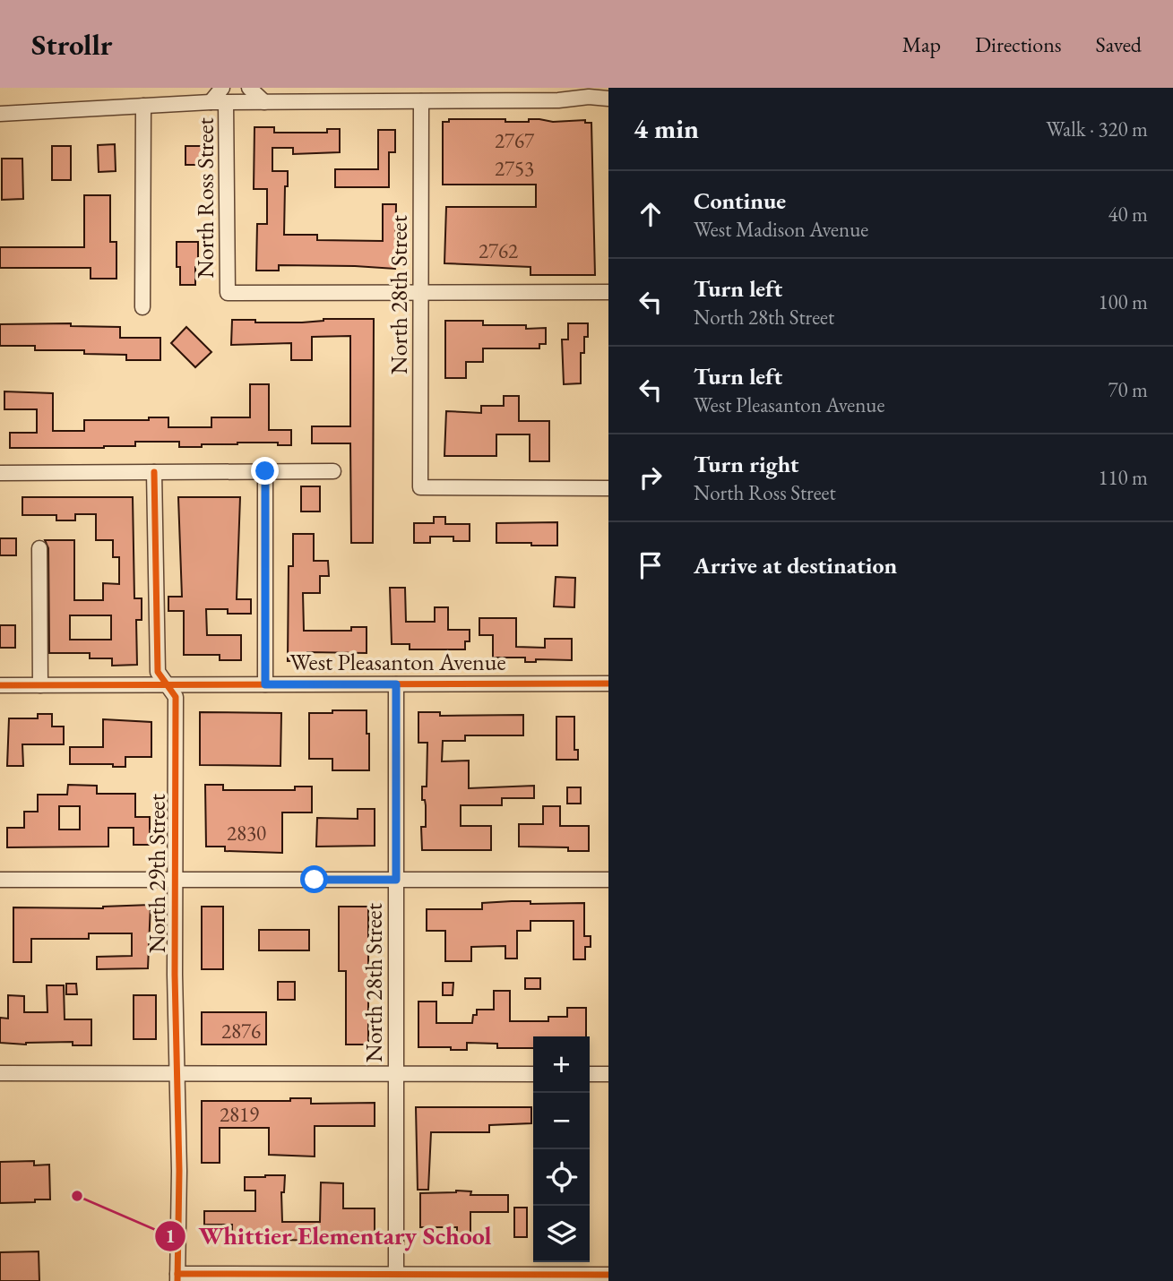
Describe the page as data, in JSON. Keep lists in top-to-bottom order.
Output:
{
  "streets": {
    "street": [
      "North Ross Street",
      "North 28th Street",
      "West Pleasanton Avenue",
      "North 29th Street"
    ]
  },
  "crossings": [
    ["North Ross Street", "North 28th Street"],
    ["North 28th Street", "West Pleasanton Avenue"],
    ["West Pleasanton Avenue", "North 29th Street"]
  ],
  "places": ["Whittier Elementary School"],
  "house_numbers": [
    "2767",
    "2753",
    "2762",
    "2830",
    "2876",
    "2819"
  ],
  "page": {
    "header": "Strollr",
    "nav": ["Map", "Directions", "Saved"],
    "heading": ["4 min", "Walk · 320 m"],
    "list": [
      ["Continue", "West Madison Avenue", "40 m"],
      ["Turn left", "North 28th Street", "100 m"],
      ["Turn left", "West Pleasanton Avenue", "70 m"],
      ["Turn right", "North Ross Street", "110 m"],
      "Arrive at destination"
    ],
    "map_buttons": ["+", "−"]
  }
}
